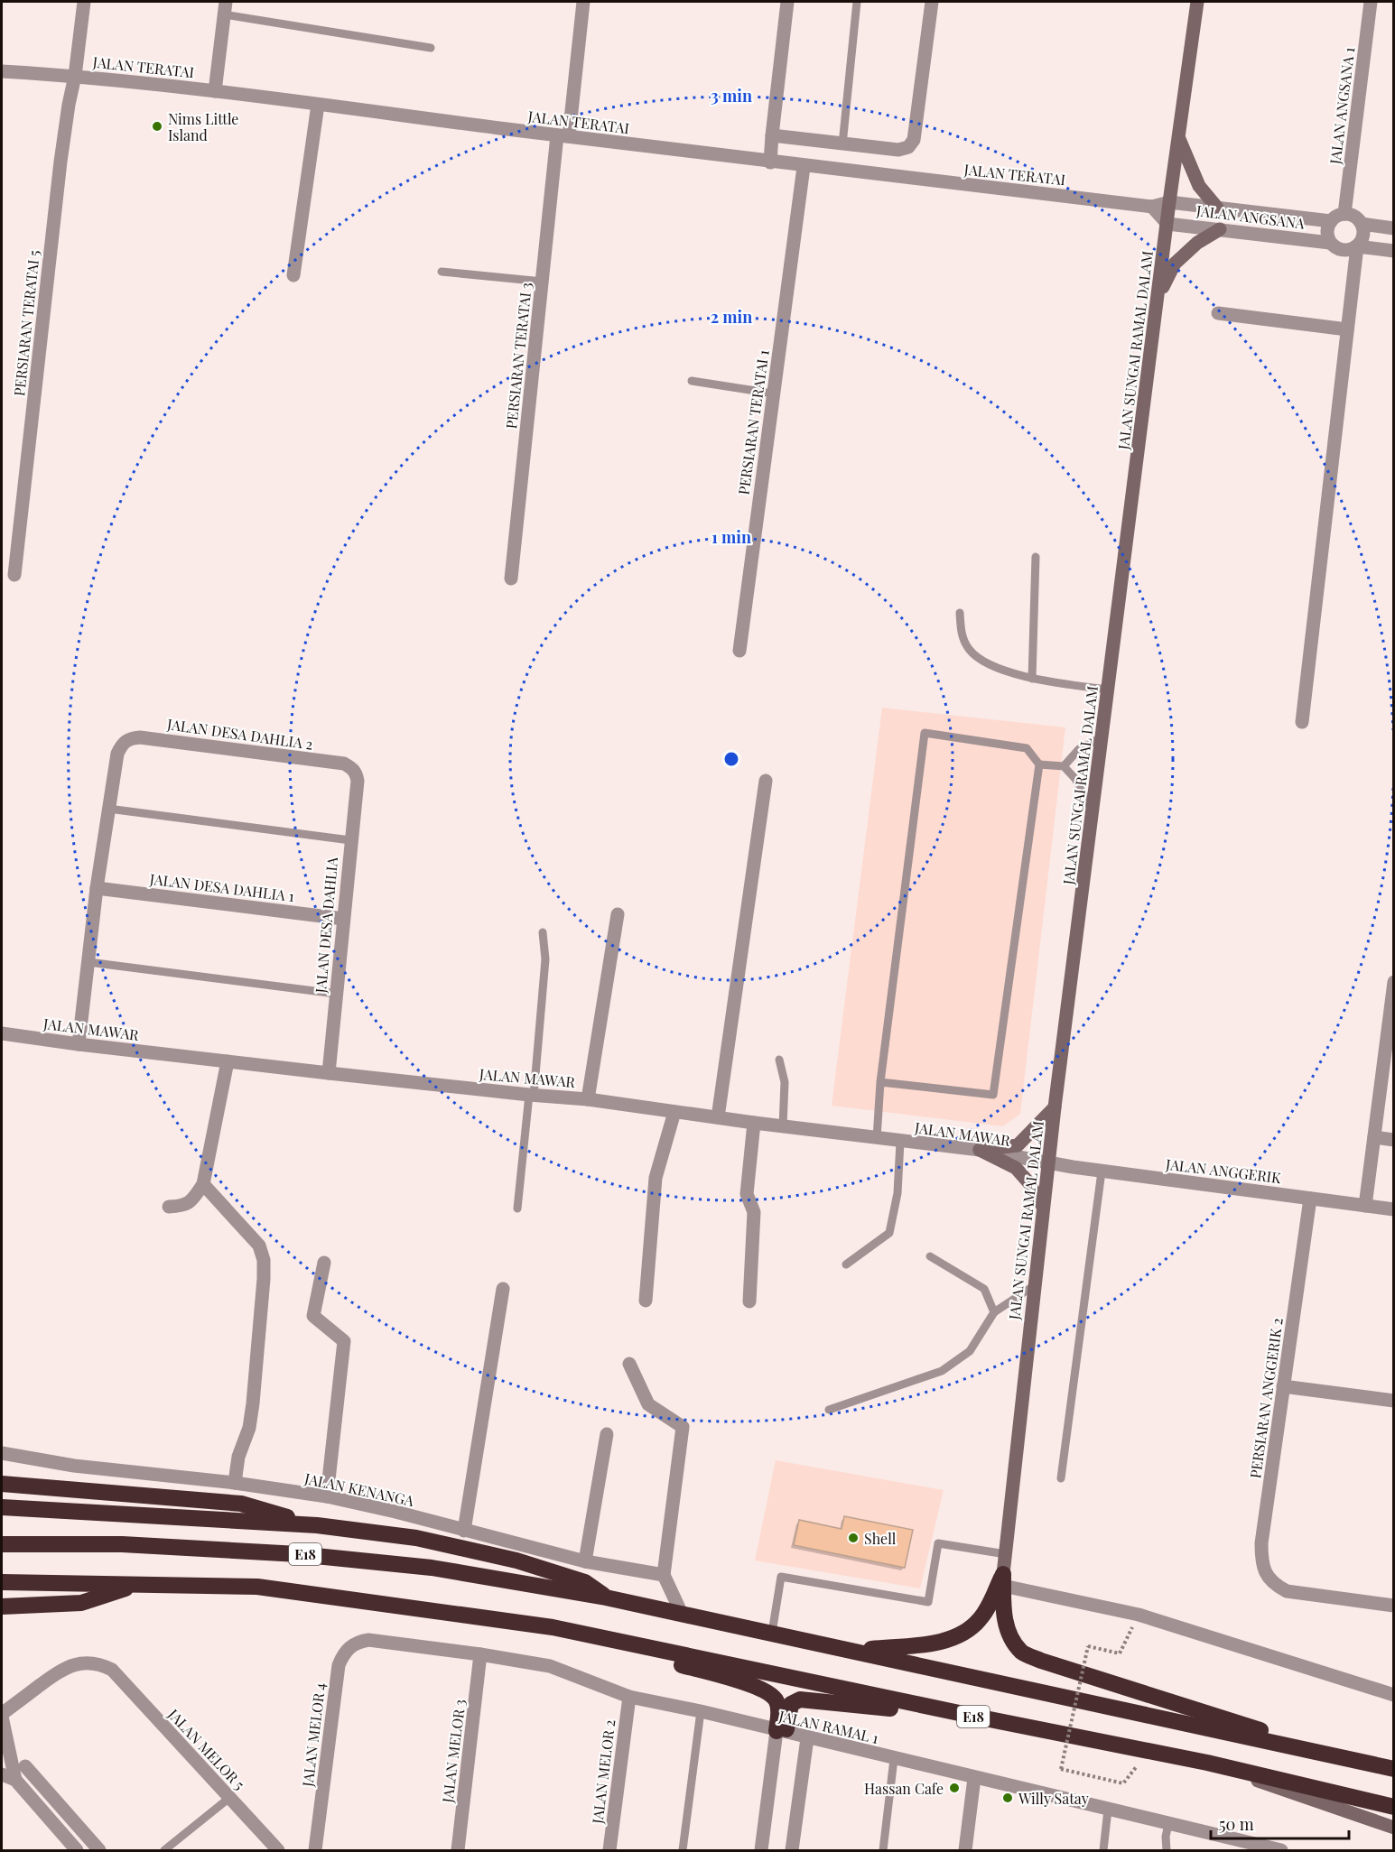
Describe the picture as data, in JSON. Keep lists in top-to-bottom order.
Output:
{
  "streets": {
    "highway": ["E18"],
    "street": [
      "JALAN TERATAI",
      "JALAN ANGSANA 1",
      "JALAN ANGSANA",
      "PERSIARAN TERATAI 5",
      "JALAN SUNGAI RAMAL DALAM",
      "PERSIARAN TERATAI 3",
      "PERSIARAN TERATAI 1",
      "JALAN DESA DAHLIA 2",
      "JALAN DESA DAHLIA 1",
      "JALAN DESA DAHLIA",
      "JALAN MAWAR",
      "JALAN ANGGERIK",
      "PERSIARAN ANGGERIK 2",
      "JALAN KENANGA",
      "JALAN RAMAL 1",
      "JALAN MELOR 4",
      "JALAN MELOR 5",
      "JALAN MELOR 3",
      "JALAN MELOR 2"
    ]
  },
  "crossings": [
    ["JALAN TERATAI", "PERSIARAN TERATAI 5"],
    ["JALAN TERATAI", "PERSIARAN TERATAI 3"],
    ["JALAN TERATAI", "PERSIARAN TERATAI 1"],
    ["JALAN ANGSANA 1", "JALAN ANGSANA"],
    ["JALAN ANGSANA", "JALAN SUNGAI RAMAL DALAM"],
    ["JALAN SUNGAI RAMAL DALAM", "JALAN MAWAR"],
    ["JALAN SUNGAI RAMAL DALAM", "JALAN ANGGERIK"],
    ["JALAN DESA DAHLIA 2", "JALAN DESA DAHLIA"],
    ["JALAN DESA DAHLIA 1", "JALAN DESA DAHLIA"],
    ["JALAN DESA DAHLIA", "JALAN MAWAR"],
    ["JALAN MAWAR", "JALAN ANGGERIK"],
    ["JALAN ANGGERIK", "PERSIARAN ANGGERIK 2"],
    ["JALAN RAMAL 1", "JALAN MELOR 4"],
    ["JALAN RAMAL 1", "JALAN MELOR 3"],
    ["JALAN RAMAL 1", "JALAN MELOR 2"]
  ],
  "places": [
    "Nims Little Island",
    "Shell",
    "Hassan Cafe",
    "Willy Satay"
  ],
  "scale_bar": "50 m",
  "rings": ["3 min", "2 min", "1 min"]
}
